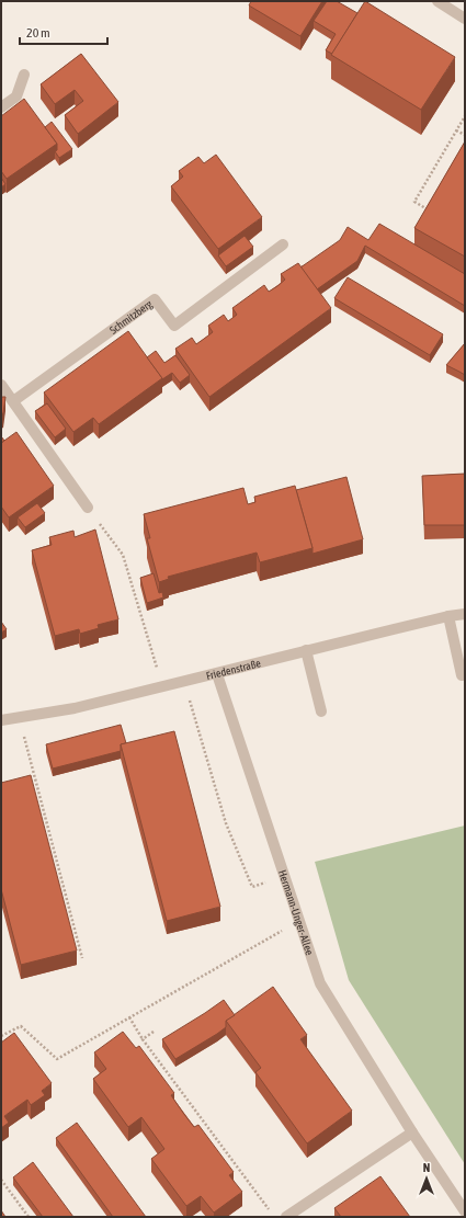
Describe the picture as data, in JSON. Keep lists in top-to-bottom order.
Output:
{
  "streets": {
    "street": ["Schmitzberg", "Friedenstraße", "Hermann-Unger-Allee"]
  },
  "crossings": [
    ["Friedenstraße", "Hermann-Unger-Allee"]
  ],
  "scale_bar": "20 m",
  "north": "top"
}
